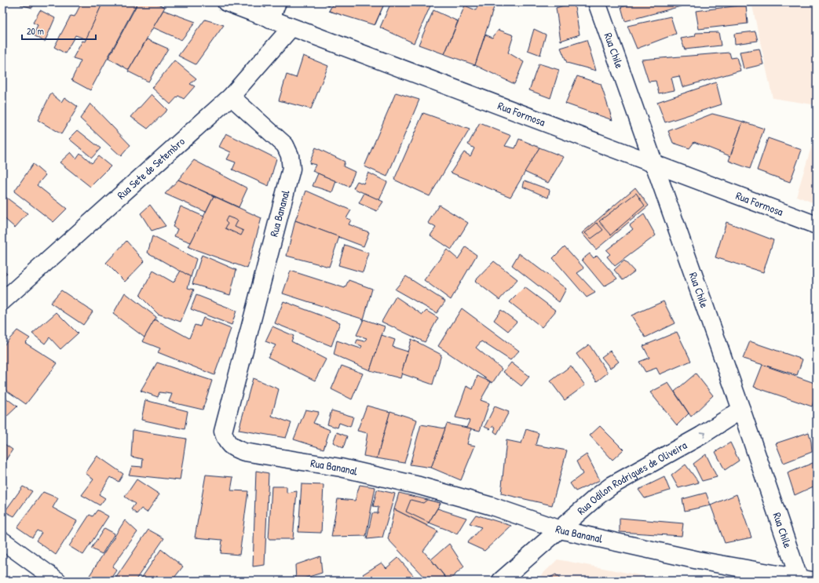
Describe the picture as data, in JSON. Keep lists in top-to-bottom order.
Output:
{
  "streets": {
    "street": [
      "Rua Chile",
      "Rua Formosa",
      "Rua Sete de Setembro",
      "Rua Bananal",
      "Rua Odilon Rodrigues de Oliveira"
    ]
  },
  "crossings": [
    ["Rua Chile", "Rua Formosa"],
    ["Rua Chile", "Rua Bananal"],
    ["Rua Chile", "Rua Odilon Rodrigues de Oliveira"],
    ["Rua Formosa", "Rua Sete de Setembro"],
    ["Rua Sete de Setembro", "Rua Bananal"],
    ["Rua Bananal", "Rua Odilon Rodrigues de Oliveira"]
  ],
  "one_way": ["Rua Odilon Rodrigues de Oliveira"],
  "scale_bar": "20 m"
}
